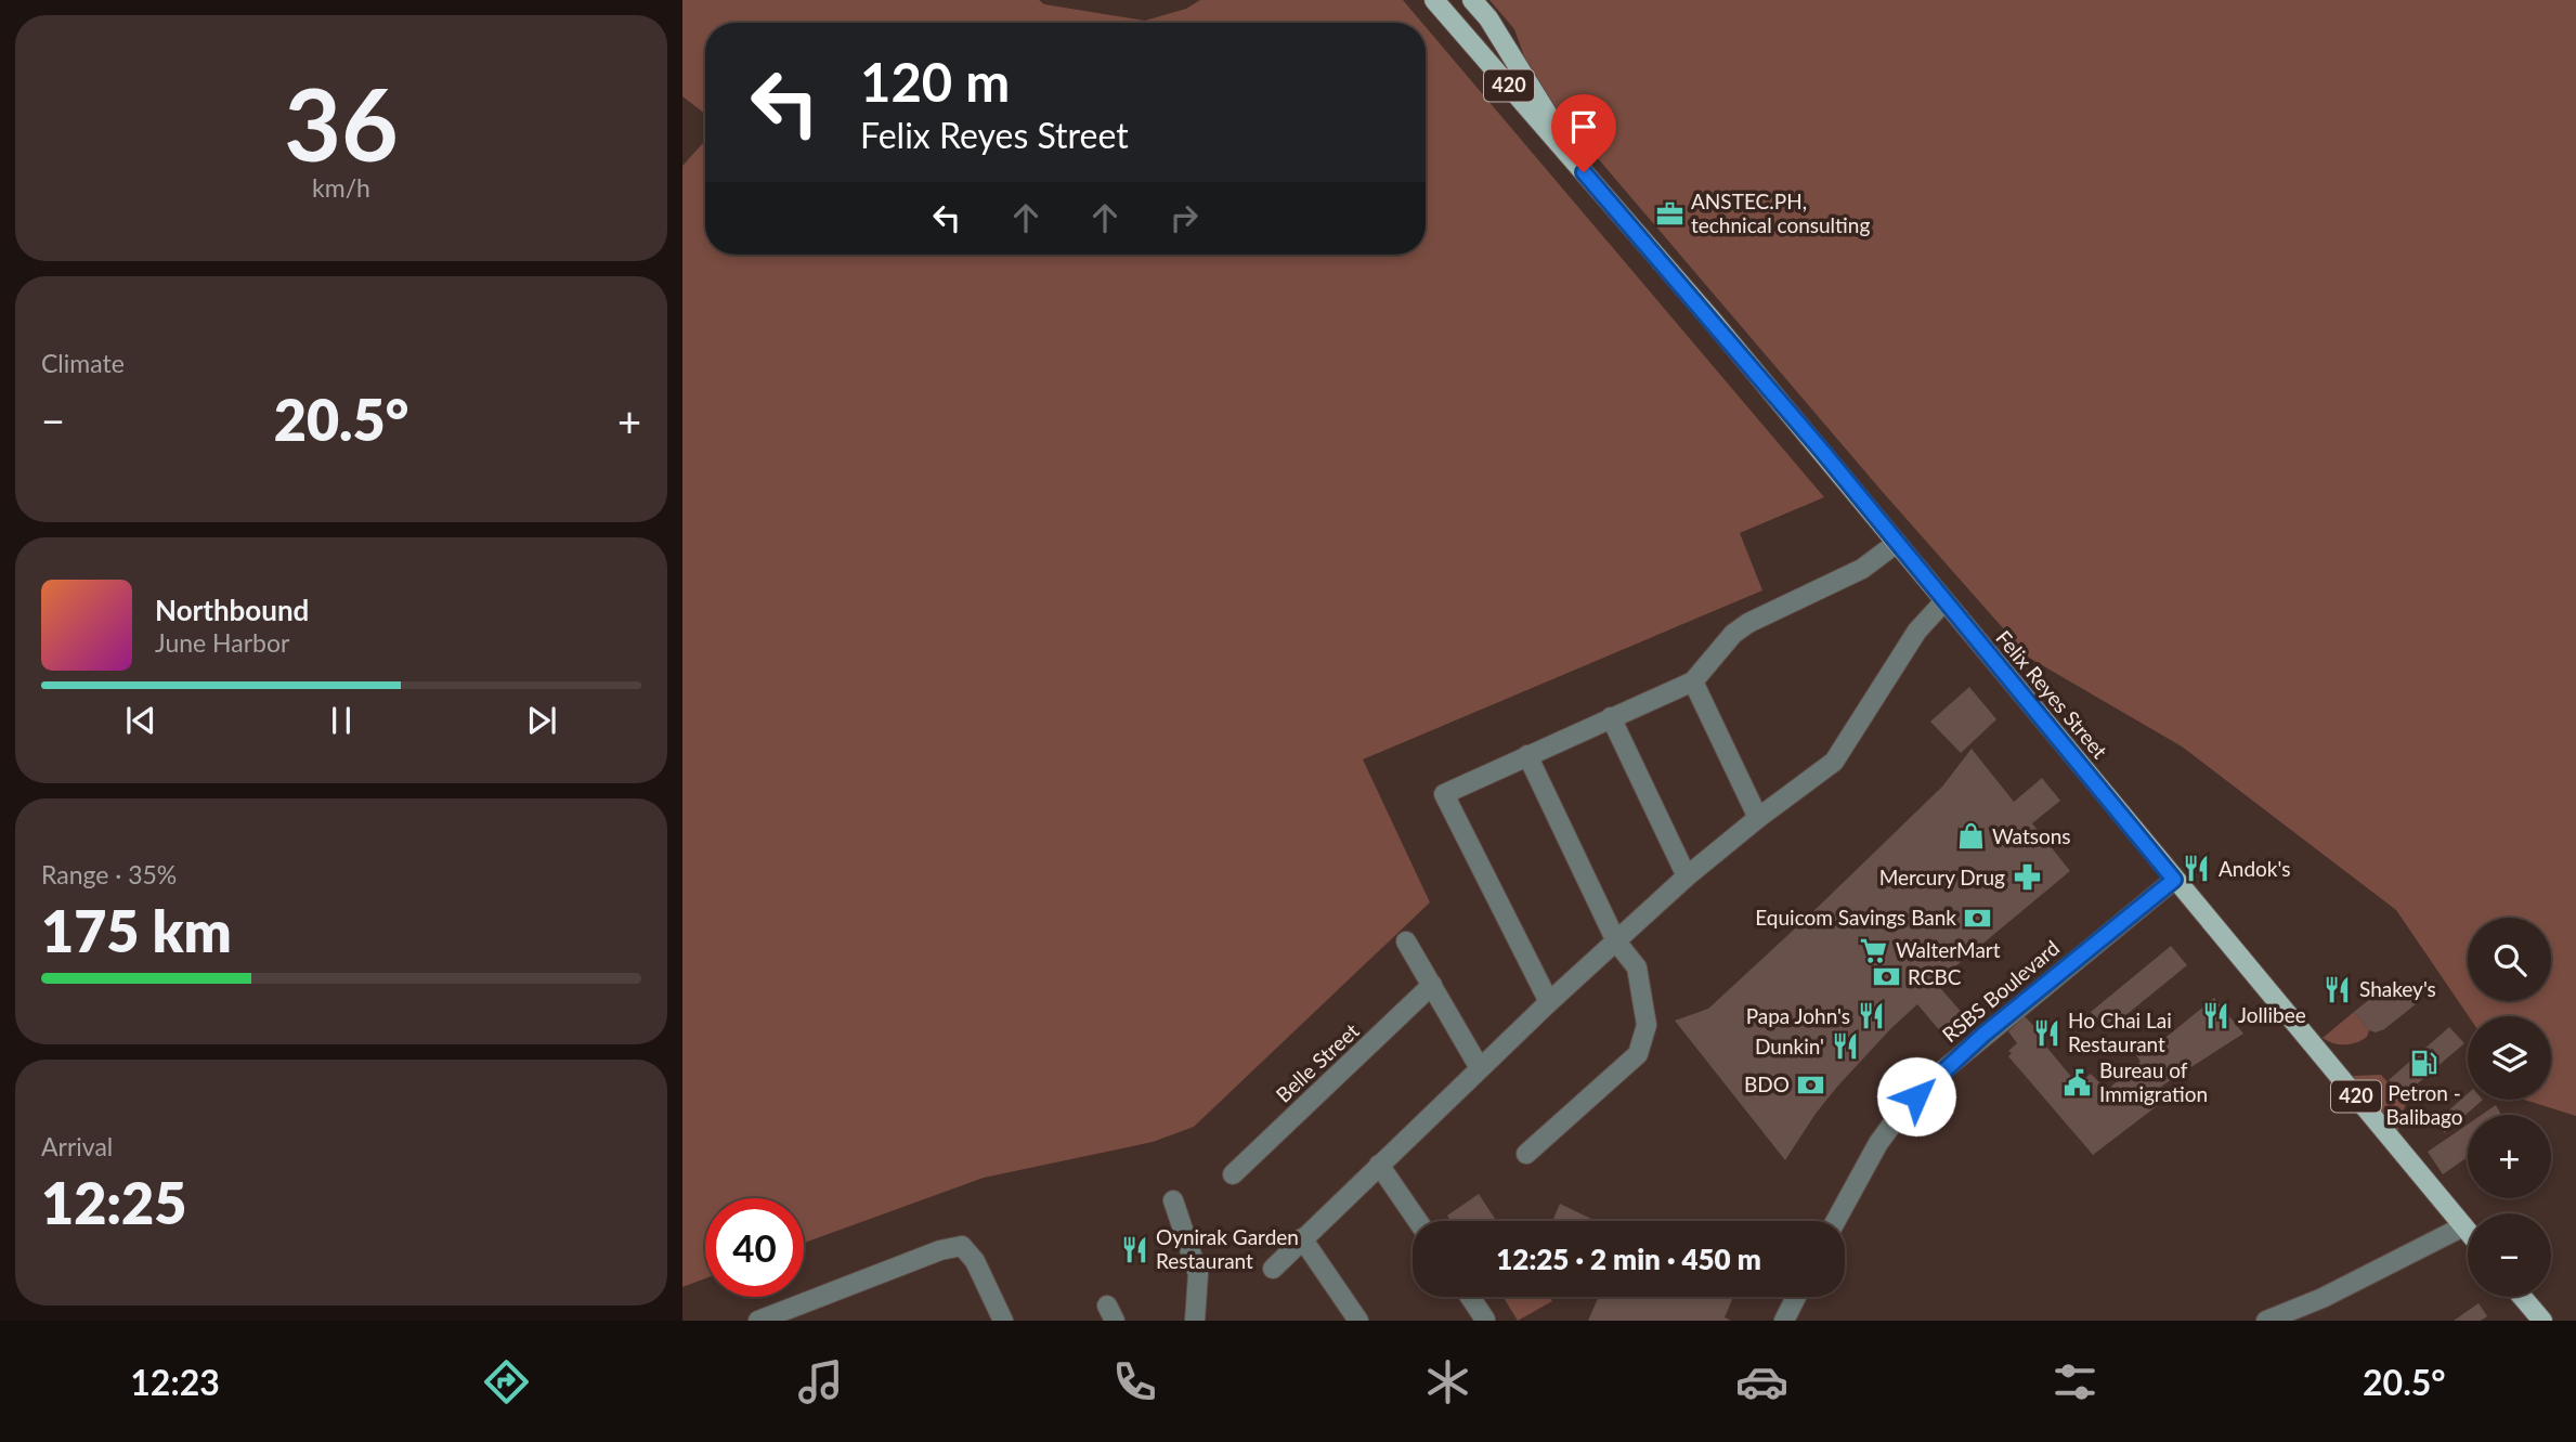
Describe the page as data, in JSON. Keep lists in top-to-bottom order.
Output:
{
  "streets": {
    "main road": ["420", "Felix Reyes Street"],
    "street": ["RSBS Boulevard", "Belle Street"]
  },
  "crossings": [
    ["Felix Reyes Street", "RSBS Boulevard"]
  ],
  "places": {
    "office": ["ANSTEC.PH, technical consulting"],
    "shop": ["Watsons"],
    "restaurant": [
      "Andok's",
      "Shakey's",
      "Jollibee",
      "Papa John's",
      "Ho Chai Lai Restaurant",
      "Dunkin'",
      "Oynirak Garden Restaurant"
    ],
    "pharmacy": ["Mercury Drug"],
    "bank": ["Equicom Savings Bank", "RCBC", "BDO"],
    "supermarket": ["WalterMart"],
    "fuel station": ["Petron - Balibago"],
    "public building": ["Bureau of Immigration"]
  },
  "page": {
    "tile": [
      ["36", "km/h"],
      "Climate",
      ["Range · 35%", "175 km"],
      ["Arrival", "12:25"]
    ],
    "turn": ["120 m", "Felix Reyes Street"],
    "heat": ["−", "20.5°", "+"],
    "song": ["Northbound", "June Harbor"],
    "map_buttons": ["+", "−"],
    "limit": "40",
    "trip": "12:25 · 2 min · 450 m",
    "tabs": ["12:23", "20.5°"]
  }
}
